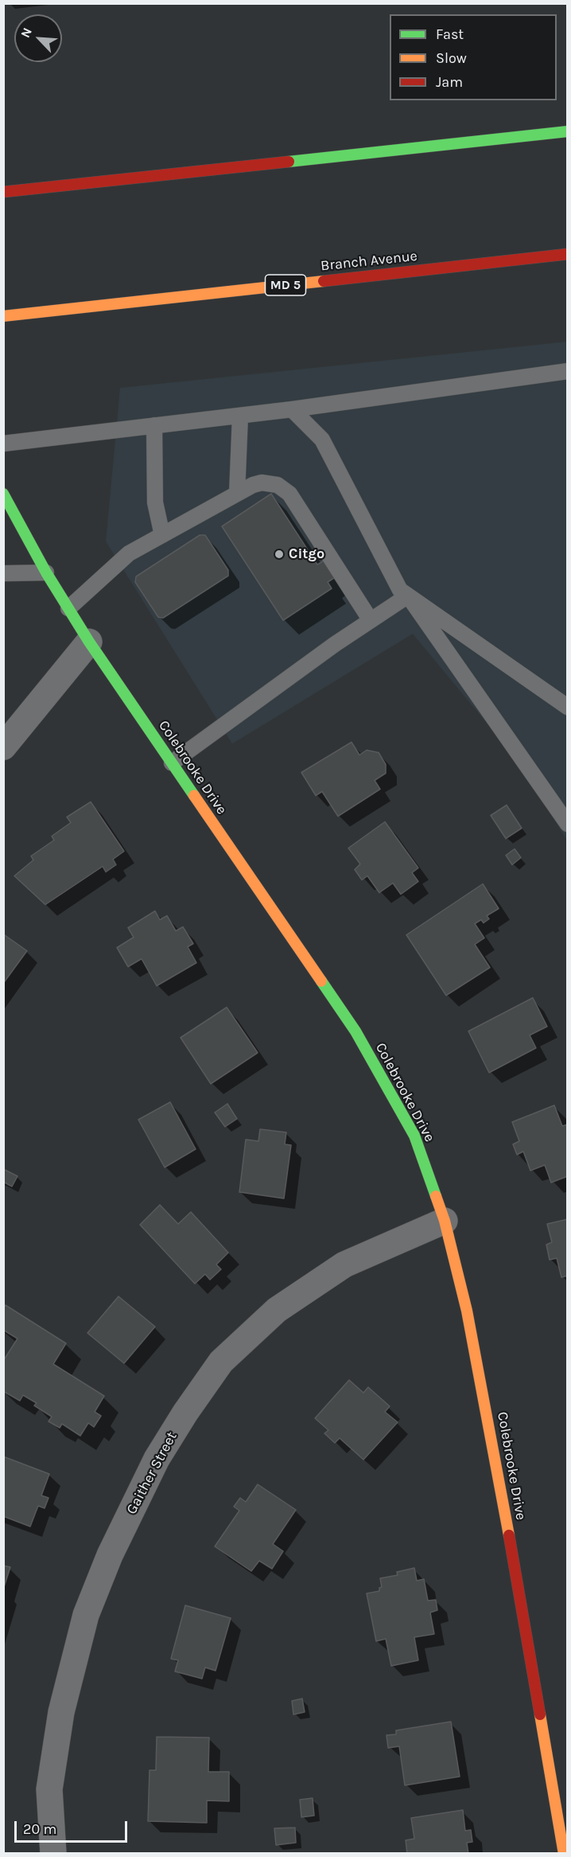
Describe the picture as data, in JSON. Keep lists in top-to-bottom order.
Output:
{
  "streets": {
    "main road": ["Branch Avenue", "MD 5", "Colebrooke Drive"],
    "street": ["Gaither Street"]
  },
  "crossings": [
    ["Colebrooke Drive", "Gaither Street"]
  ],
  "places": ["Citgo"],
  "legend": ["Fast", "Slow", "Jam"],
  "scale_bar": "20 m",
  "north": "top left"
}
